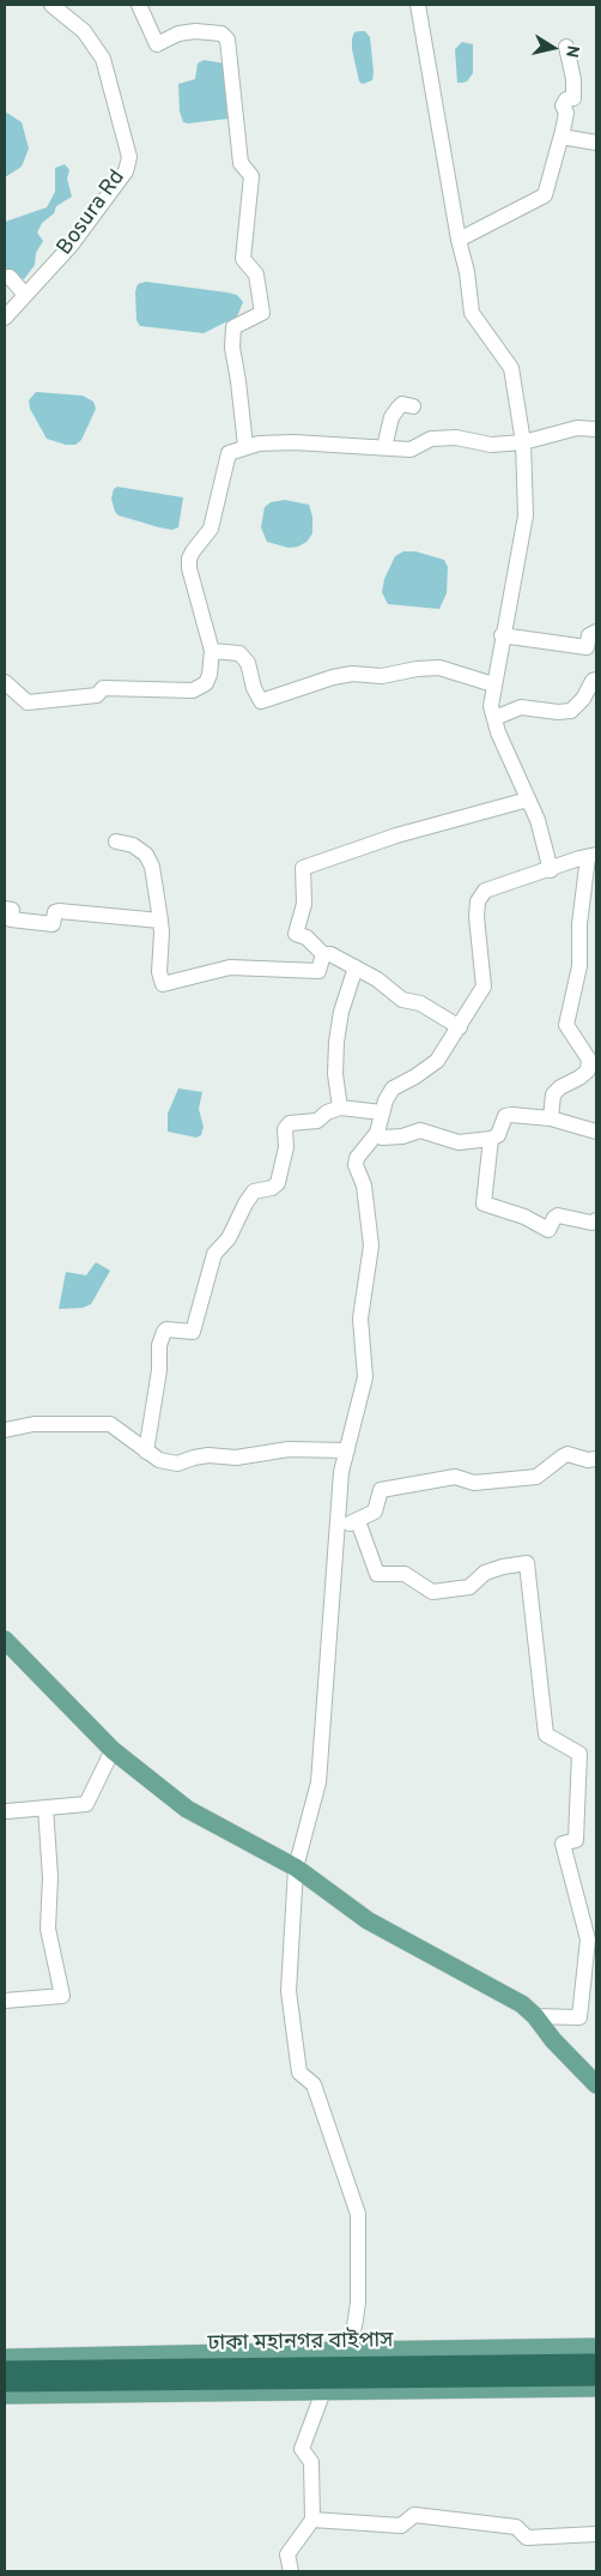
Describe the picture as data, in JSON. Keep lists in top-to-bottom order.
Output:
{
  "streets": {
    "highway": ["ঢাকা মহানগর বাইপাস"],
    "street": ["Bosura Rd"]
  },
  "north": "right"
}
